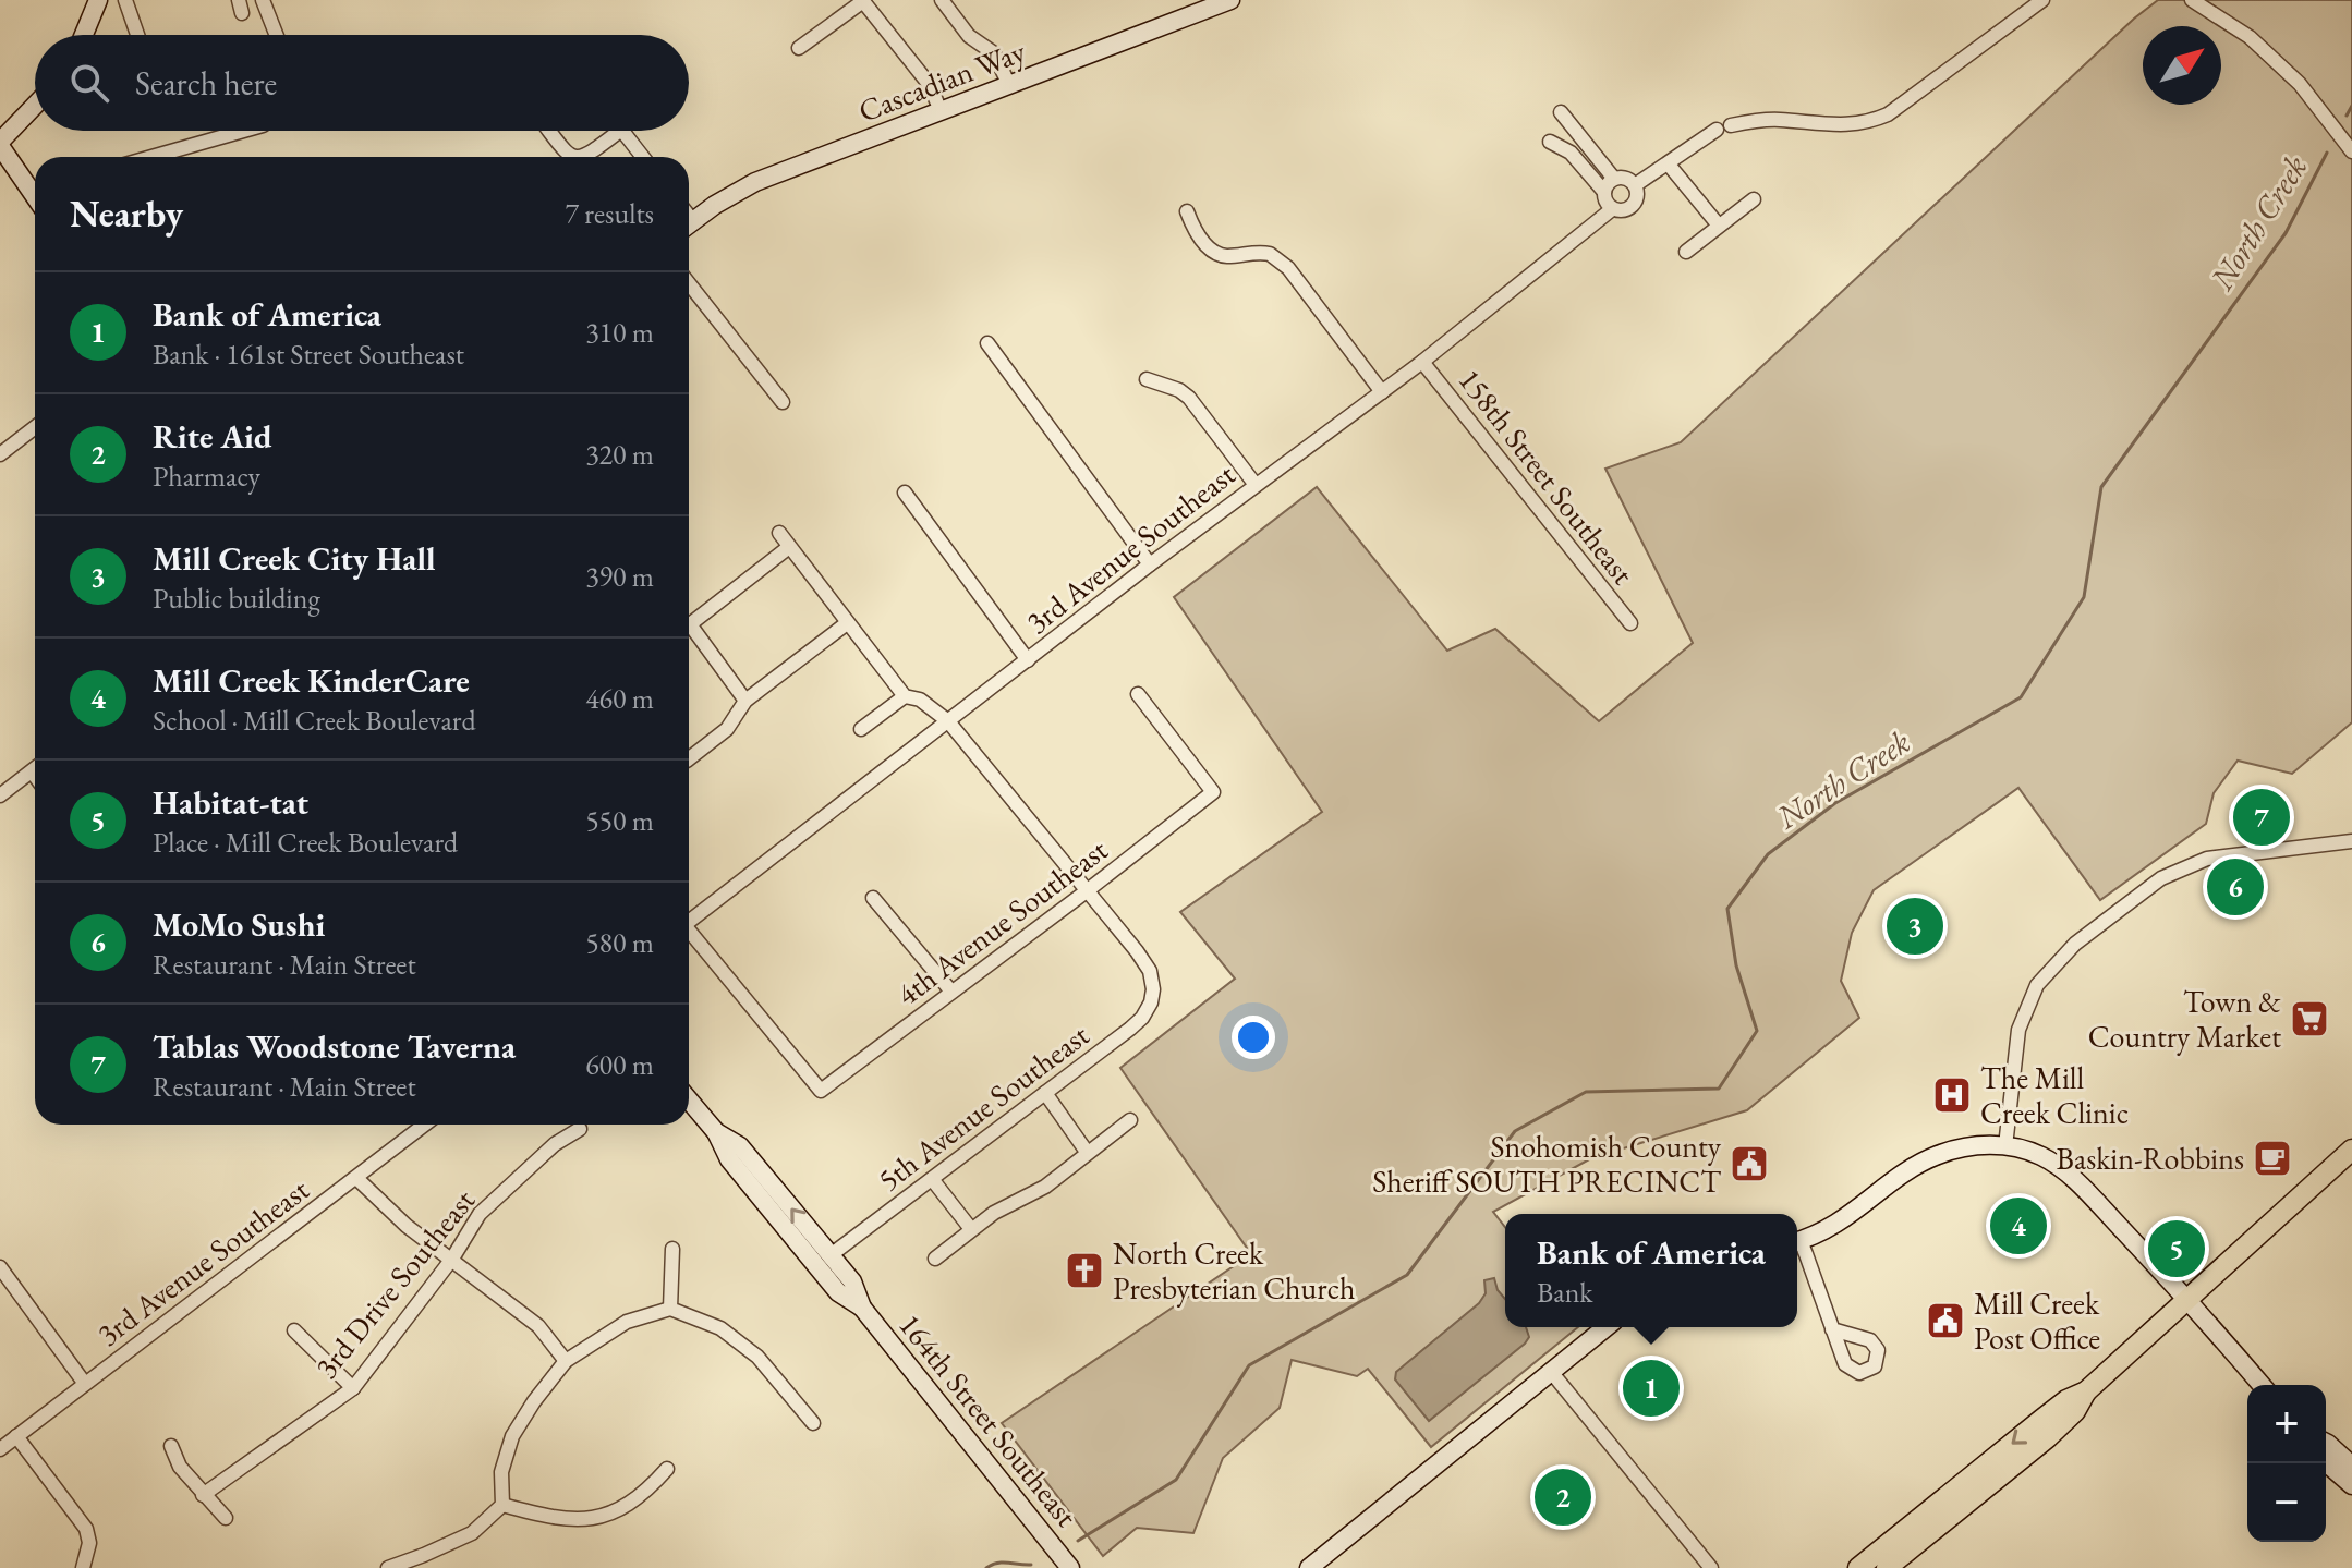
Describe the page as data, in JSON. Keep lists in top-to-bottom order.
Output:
{
  "streets": {
    "street": [
      "Cascadian Way",
      "158th Street Southeast",
      "3rd Avenue Southeast",
      "4th Avenue Southeast",
      "5th Avenue Southeast",
      "3rd Drive Southeast",
      "164th Street Southeast"
    ]
  },
  "crossings": [
    ["158th Street Southeast", "3rd Avenue Southeast"],
    ["4th Avenue Southeast", "5th Avenue Southeast"],
    ["5th Avenue Southeast", "164th Street Southeast"]
  ],
  "water": ["North Creek"],
  "places": {
    "supermarket": ["Town & Country Market"],
    "hospital": ["The Mill Creek Clinic"],
    "cafe": ["Baskin-Robbins"],
    "public building": ["Snohomish County Sheriff SOUTH PRECINCT", "Mill Creek Post Office"],
    "church": ["North Creek Presbyterian Church"]
  },
  "north": "top right",
  "page": {
    "search": "Search here",
    "heading": ["Nearby", "7 results"],
    "list": [
      {
        "mark": "1",
        "name": "Bank of America",
        "note": "Bank · 161st Street Southeast",
        "value": "310 m"
      },
      {
        "mark": "2",
        "name": "Rite Aid",
        "note": "Pharmacy",
        "value": "320 m"
      },
      {
        "mark": "3",
        "name": "Mill Creek City Hall",
        "note": "Public building",
        "value": "390 m"
      },
      {
        "mark": "4",
        "name": "Mill Creek KinderCare",
        "note": "School · Mill Creek Boulevard",
        "value": "460 m"
      },
      {
        "mark": "5",
        "name": "Habitat-tat",
        "note": "Place · Mill Creek Boulevard",
        "value": "550 m"
      },
      {
        "mark": "6",
        "name": "MoMo Sushi",
        "note": "Restaurant · Main Street",
        "value": "580 m"
      },
      {
        "mark": "7",
        "name": "Tablas Woodstone Taverna",
        "note": "Restaurant · Main Street",
        "value": "600 m"
      }
    ],
    "pins": [
      "7",
      "6",
      "3",
      "4",
      "5",
      "1",
      "2"
    ],
    "popup": ["Bank of America", "Bank"],
    "map_buttons": ["+", "−"]
  }
}
